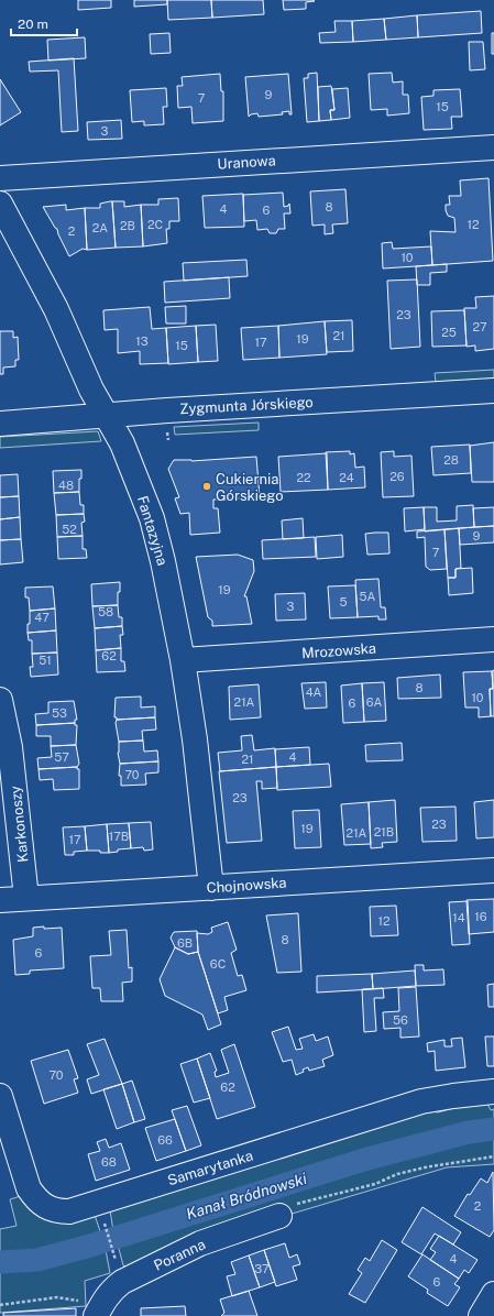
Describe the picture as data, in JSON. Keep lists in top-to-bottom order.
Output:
{
  "streets": {
    "street": [
      "Uranowa",
      "Zygmunta Jórskiego",
      "Fantazyjna",
      "Mrozowska",
      "Karkonoszy",
      "Chojnowska",
      "Samarytanka",
      "Poranna"
    ]
  },
  "crossings": [
    ["Zygmunta Jórskiego", "Fantazyjna"],
    ["Fantazyjna", "Mrozowska"],
    ["Fantazyjna", "Chojnowska"],
    ["Karkonoszy", "Chojnowska"]
  ],
  "water": ["Kanał Bródnowski"],
  "places": ["Cukiernia Górskiego"],
  "house_numbers": [
    "9",
    "7",
    "15",
    "3",
    "8",
    "4",
    "6",
    "2C",
    "12",
    "2B",
    "2A",
    "2",
    "10",
    "23",
    "27",
    "25",
    "21",
    "19",
    "13",
    "17",
    "15",
    "28",
    "26",
    "22",
    "24",
    "48",
    "52",
    "9",
    "7",
    "19",
    "5A",
    "5",
    "3",
    "58",
    "47",
    "62",
    "51",
    "8",
    "4A",
    "10",
    "21A",
    "6A",
    "6",
    "53",
    "57",
    "4",
    "21",
    "70",
    "23",
    "23",
    "19",
    "21B",
    "21A",
    "17B",
    "17",
    "16",
    "14",
    "12",
    "8",
    "6B",
    "6",
    "6C",
    "56",
    "70",
    "62",
    "66",
    "68",
    "2",
    "4",
    "37",
    "6"
  ],
  "scale_bar": "20 m"
}
